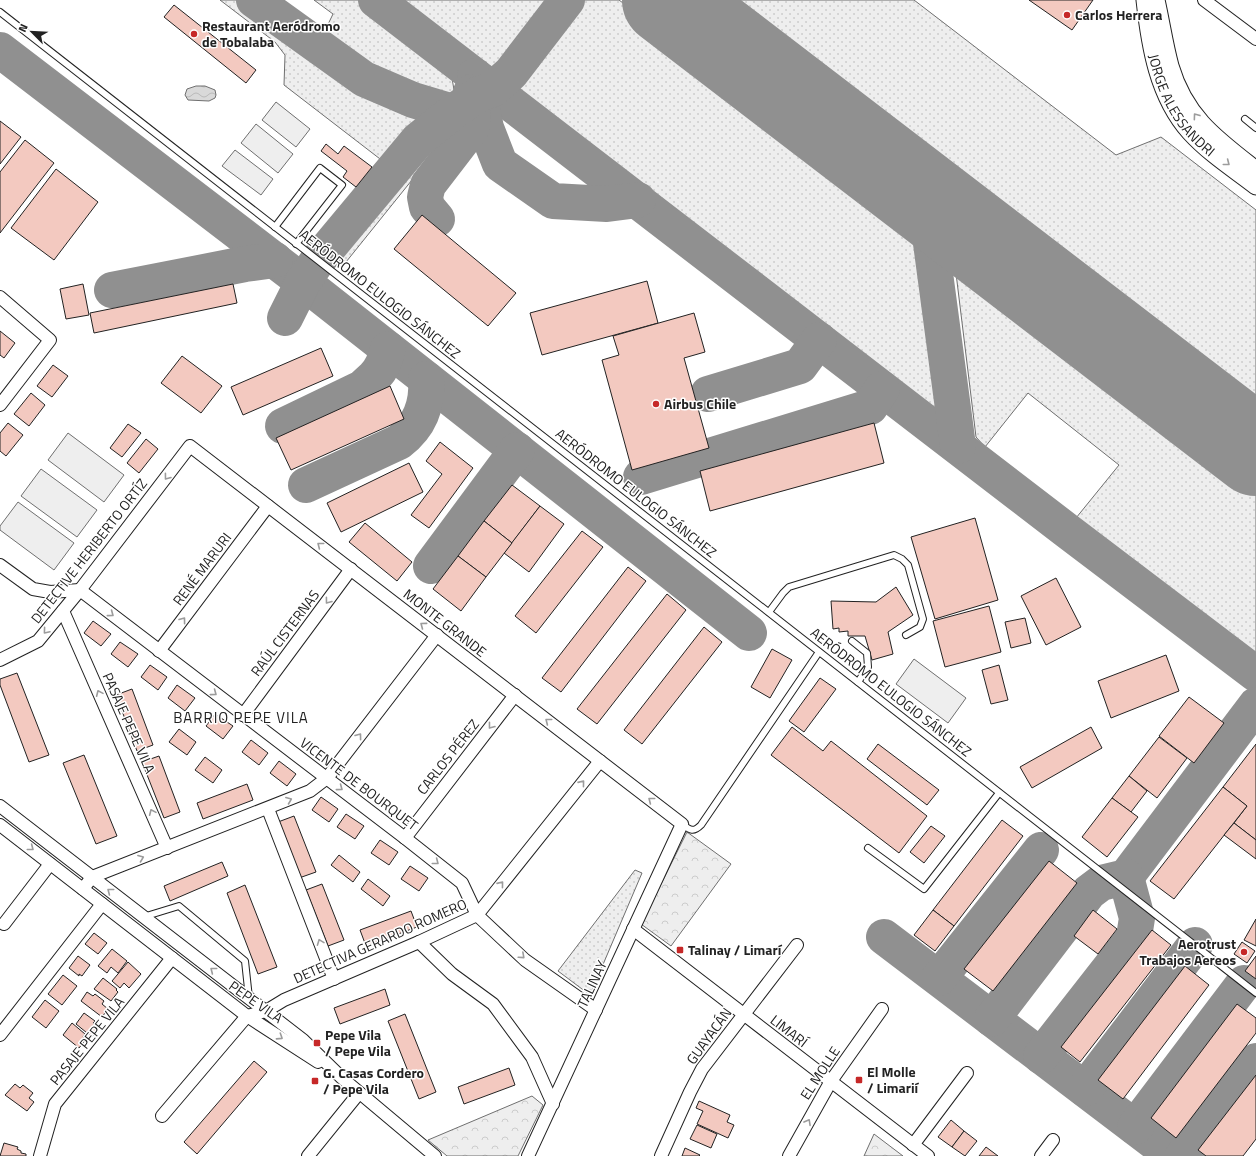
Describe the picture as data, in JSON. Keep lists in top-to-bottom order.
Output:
{
  "streets": {
    "main road": ["JORGE ALESSANDRI"],
    "street": [
      "DETECTIVE HERIBERTO ORTÍZ",
      "RENÉ MARURI",
      "MONTE GRANDE",
      "RAÚL CISTERNAS",
      "PASAJE PEPE VILA",
      "CARLOS PÉREZ",
      "VICENTE DE BOURQUET",
      "DETECTIVA GERARDO ROMERO",
      "TALINAY",
      "PEPE VILA",
      "LIMARÍ",
      "GUAYACÁN",
      "EL MOLLE"
    ],
    "lane": ["AERÓDROMO EULOGIO SÁNCHEZ"]
  },
  "crossings": [
    ["DETECTIVE HERIBERTO ORTÍZ", "MONTE GRANDE"],
    ["DETECTIVE HERIBERTO ORTÍZ", "PASAJE PEPE VILA"],
    ["DETECTIVE HERIBERTO ORTÍZ", "VICENTE DE BOURQUET"],
    ["RENÉ MARURI", "MONTE GRANDE"],
    ["RENÉ MARURI", "VICENTE DE BOURQUET"],
    ["MONTE GRANDE", "RAÚL CISTERNAS"],
    ["MONTE GRANDE", "CARLOS PÉREZ"],
    ["MONTE GRANDE", "DETECTIVA GERARDO ROMERO"],
    ["MONTE GRANDE", "TALINAY"],
    ["RAÚL CISTERNAS", "VICENTE DE BOURQUET"],
    ["PASAJE PEPE VILA", "PEPE VILA"],
    ["CARLOS PÉREZ", "VICENTE DE BOURQUET"],
    ["VICENTE DE BOURQUET", "DETECTIVA GERARDO ROMERO"],
    ["VICENTE DE BOURQUET", "TALINAY"],
    ["DETECTIVA GERARDO ROMERO", "PEPE VILA"],
    ["TALINAY", "LIMARÍ"],
    ["LIMARÍ", "GUAYACÁN"],
    ["LIMARÍ", "EL MOLLE"]
  ],
  "one_way": [
    "DETECTIVE HERIBERTO ORTÍZ",
    "RENÉ MARURI",
    "MONTE GRANDE",
    "PASAJE PEPE VILA",
    "VICENTE DE BOURQUET",
    "DETECTIVA GERARDO ROMERO",
    "EL MOLLE"
  ],
  "districts": ["BARRIO PEPE VILA"],
  "places": {
    "other": [
      "Carlos Herrera",
      "Restaurant Aeródromo de Tobalaba",
      "Airbus Chile",
      "Aerotrust Trabajos Aereos"
    ],
    "transit": [
      "Talinay / Limarí",
      "Pepe Vila / Pepe Vila",
      "El Molle / Limarií",
      "G. Casas Cordero / Pepe Vila"
    ]
  },
  "north": "top left"
}
